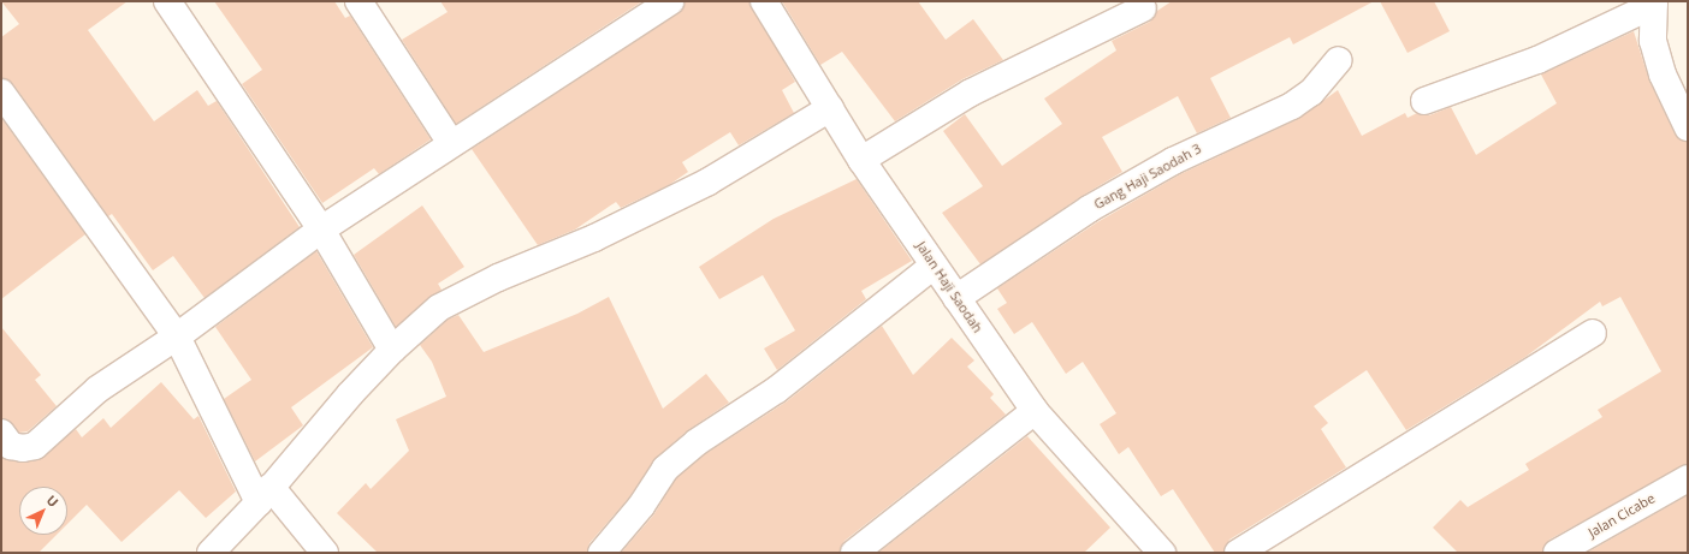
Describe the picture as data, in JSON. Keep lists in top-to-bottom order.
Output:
{
  "streets": {
    "street": ["Gang Haji Saodah 3", "Jalan Haji Saodah", "Jalan Cicabe"]
  },
  "crossings": [
    ["Gang Haji Saodah 3", "Jalan Haji Saodah"]
  ],
  "north": "top right"
}
